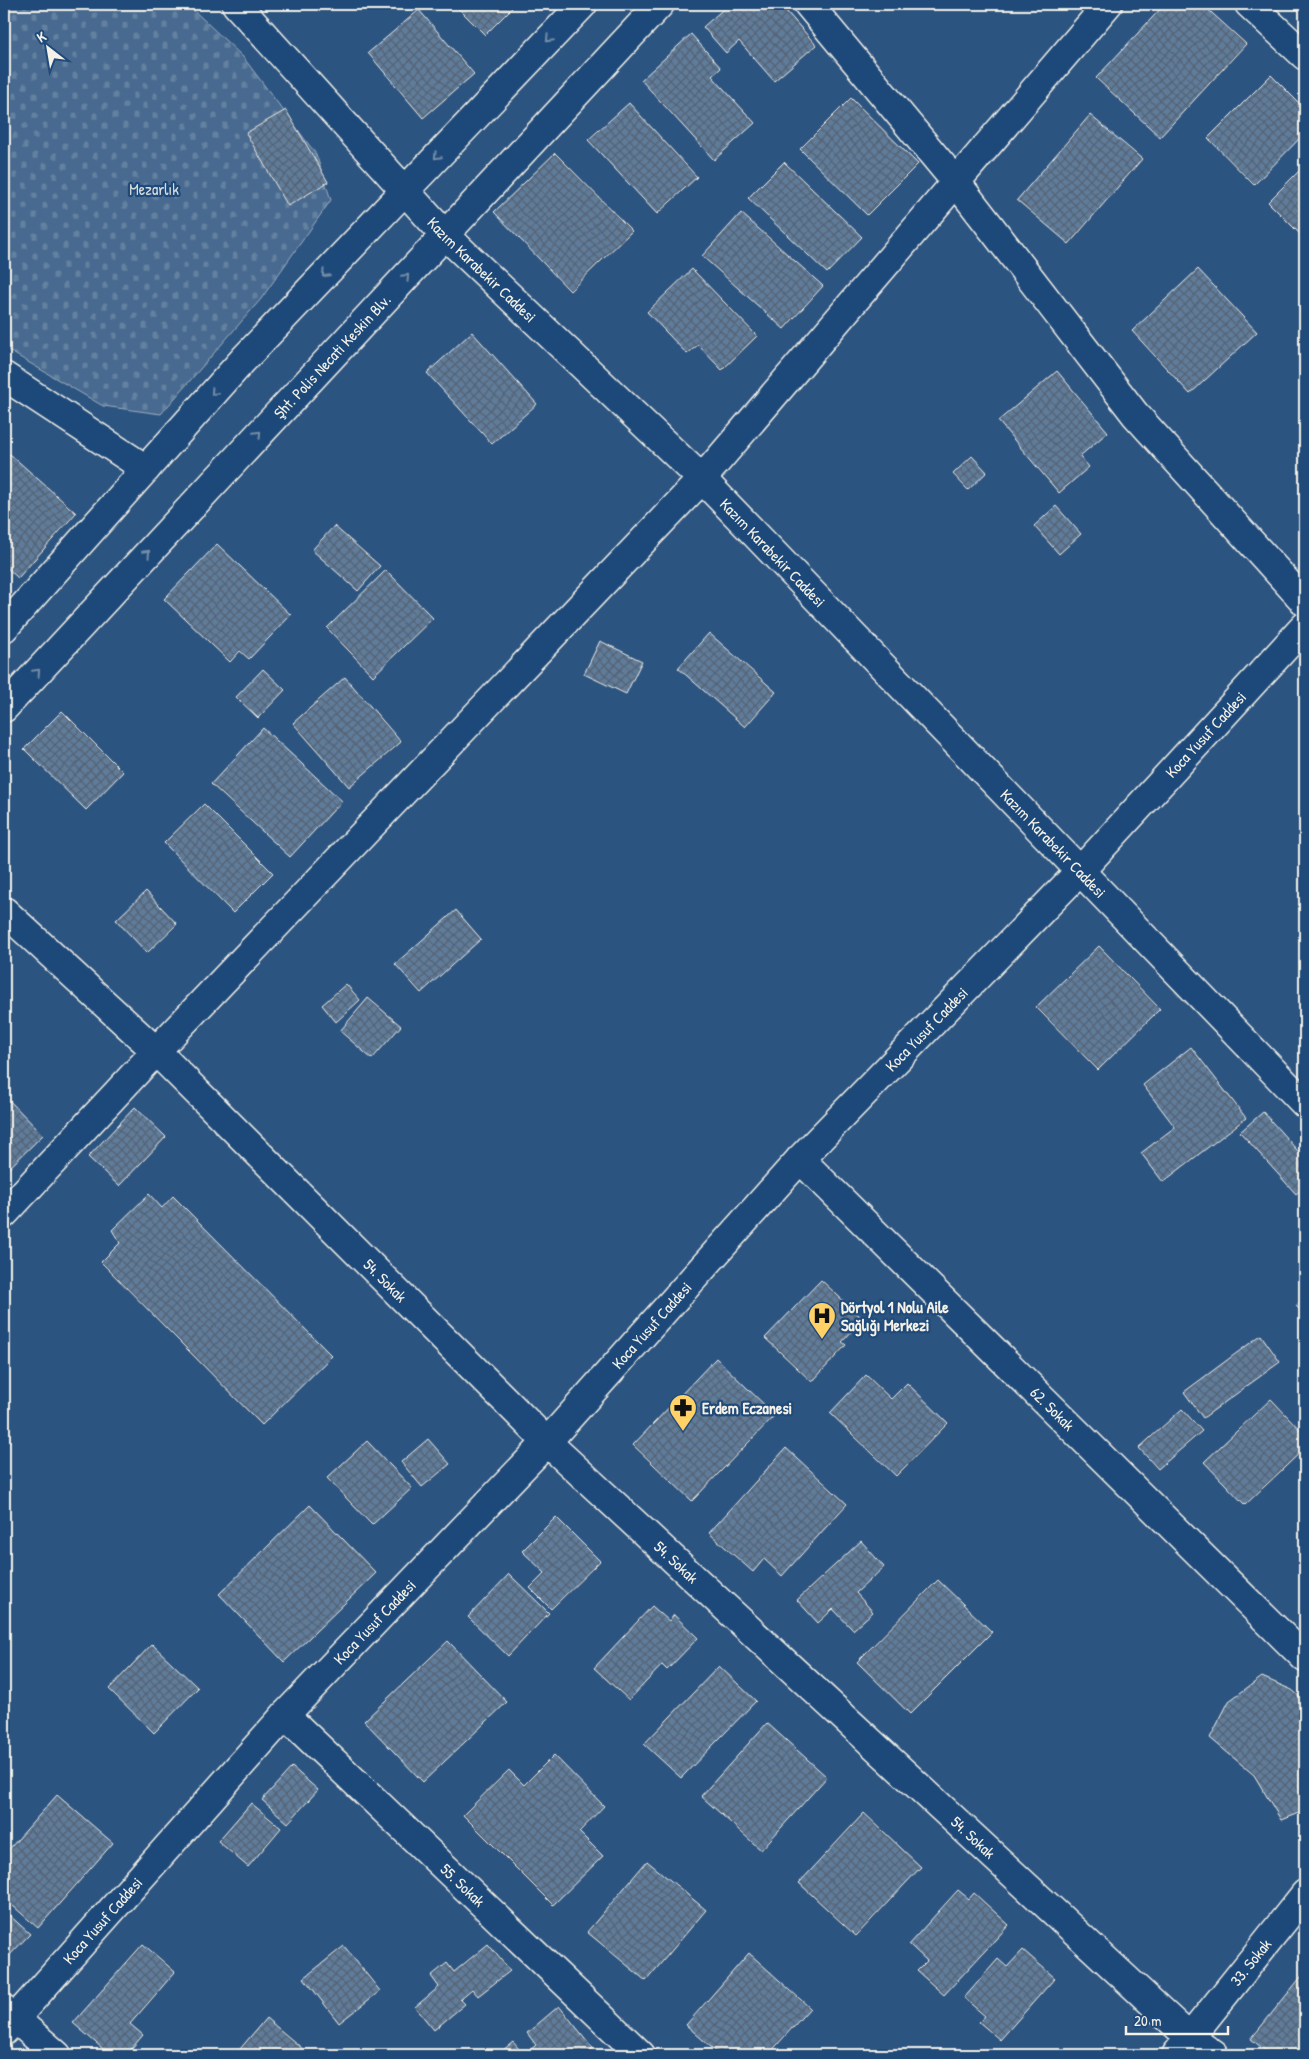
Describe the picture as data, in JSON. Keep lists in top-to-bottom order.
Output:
{
  "streets": {
    "street": [
      "Kazım Karabekir Caddesi",
      "Şht. Polis Necati Keskin Blv.",
      "Koca Yusuf Caddesi",
      "54. Sokak",
      "62. Sokak",
      "55. Sokak",
      "33. Sokak"
    ]
  },
  "crossings": [
    ["Kazım Karabekir Caddesi", "Şht. Polis Necati Keskin Blv."],
    ["Kazım Karabekir Caddesi", "Koca Yusuf Caddesi"],
    ["Koca Yusuf Caddesi", "54. Sokak"],
    ["Koca Yusuf Caddesi", "62. Sokak"],
    ["Koca Yusuf Caddesi", "55. Sokak"],
    ["54. Sokak", "33. Sokak"]
  ],
  "parks": ["Mezarlık"],
  "places": {
    "hospital": ["Dörtyol 1 Nolu Aile Sağlığı Merkezi"],
    "pharmacy": ["Erdem Eczanesi"]
  },
  "scale_bar": "20 m",
  "north": "top left"
}
